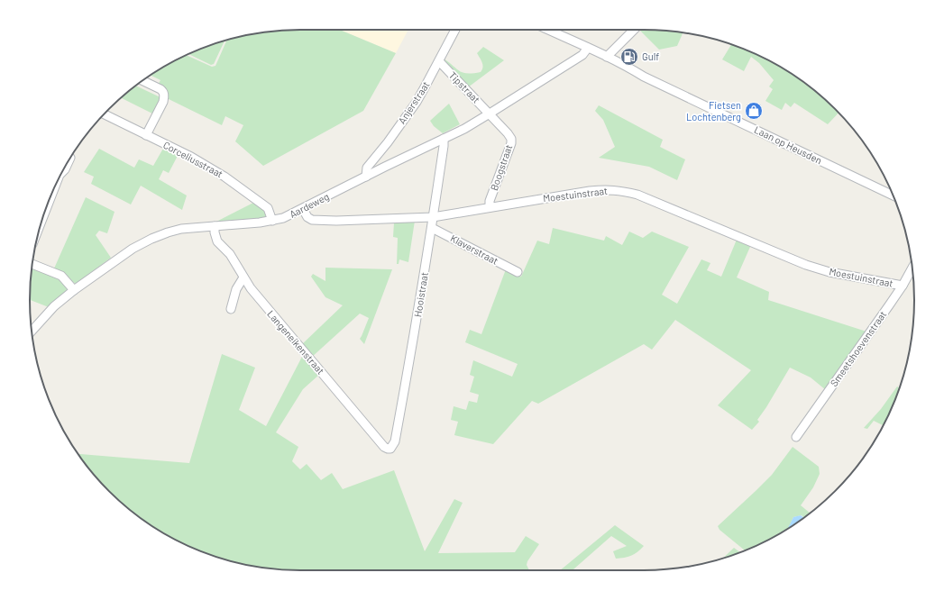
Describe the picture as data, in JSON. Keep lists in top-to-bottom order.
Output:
{
  "streets": {
    "street": [
      "Tipstraat",
      "Anjerstraat",
      "Laan op Heusden",
      "Corceliusstraat",
      "Boogstraat",
      "Moestuinstraat",
      "Aardeweg",
      "Klaverstraat",
      "Hooistraat",
      "Langeneikenstraat",
      "Smeetshoevenstraat"
    ]
  },
  "crossings": [
    ["Tipstraat", "Anjerstraat"],
    ["Tipstraat", "Boogstraat"],
    ["Tipstraat", "Aardeweg"],
    ["Anjerstraat", "Aardeweg"],
    ["Laan op Heusden", "Aardeweg"],
    ["Corceliusstraat", "Aardeweg"],
    ["Boogstraat", "Moestuinstraat"],
    ["Boogstraat", "Aardeweg"],
    ["Moestuinstraat", "Aardeweg"],
    ["Moestuinstraat", "Hooistraat"],
    ["Moestuinstraat", "Smeetshoevenstraat"],
    ["Aardeweg", "Hooistraat"],
    ["Aardeweg", "Langeneikenstraat"],
    ["Klaverstraat", "Hooistraat"],
    ["Hooistraat", "Langeneikenstraat"]
  ],
  "places": {
    "fuel station": ["Gulf"],
    "shop": ["Fietsen Lochtenberg"]
  }
}
